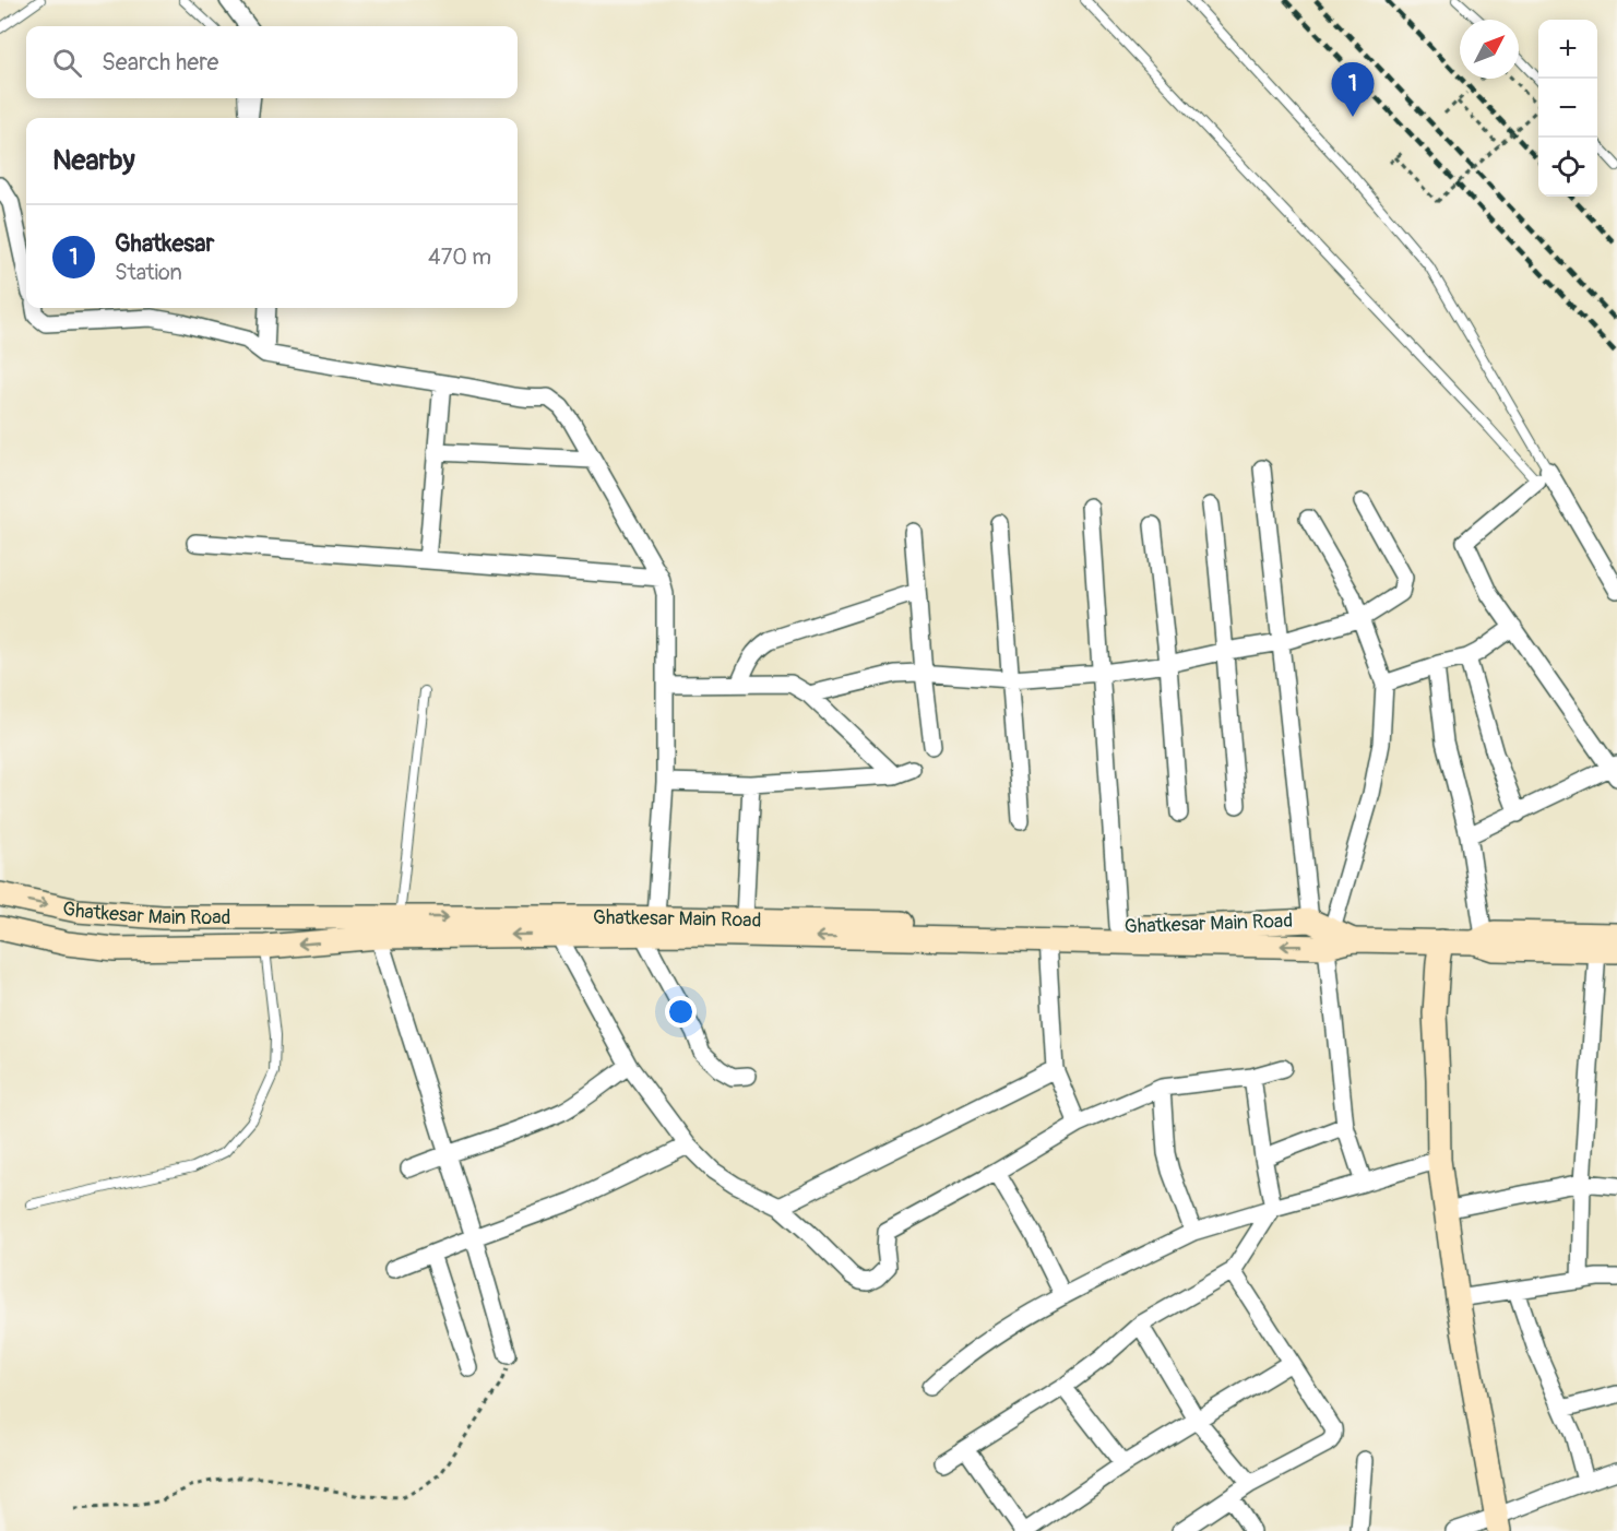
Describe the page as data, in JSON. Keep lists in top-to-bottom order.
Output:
{
  "streets": {
    "main road": ["Ghatkesar Main Road"]
  },
  "north": "top right",
  "page": {
    "map_buttons": ["+", "−"],
    "search": "Search here",
    "pins": "1",
    "heading": "Nearby",
    "list": [
      {
        "mark": "1",
        "name": "Ghatkesar",
        "note": "Station",
        "value": "470 m"
      }
    ]
  }
}
